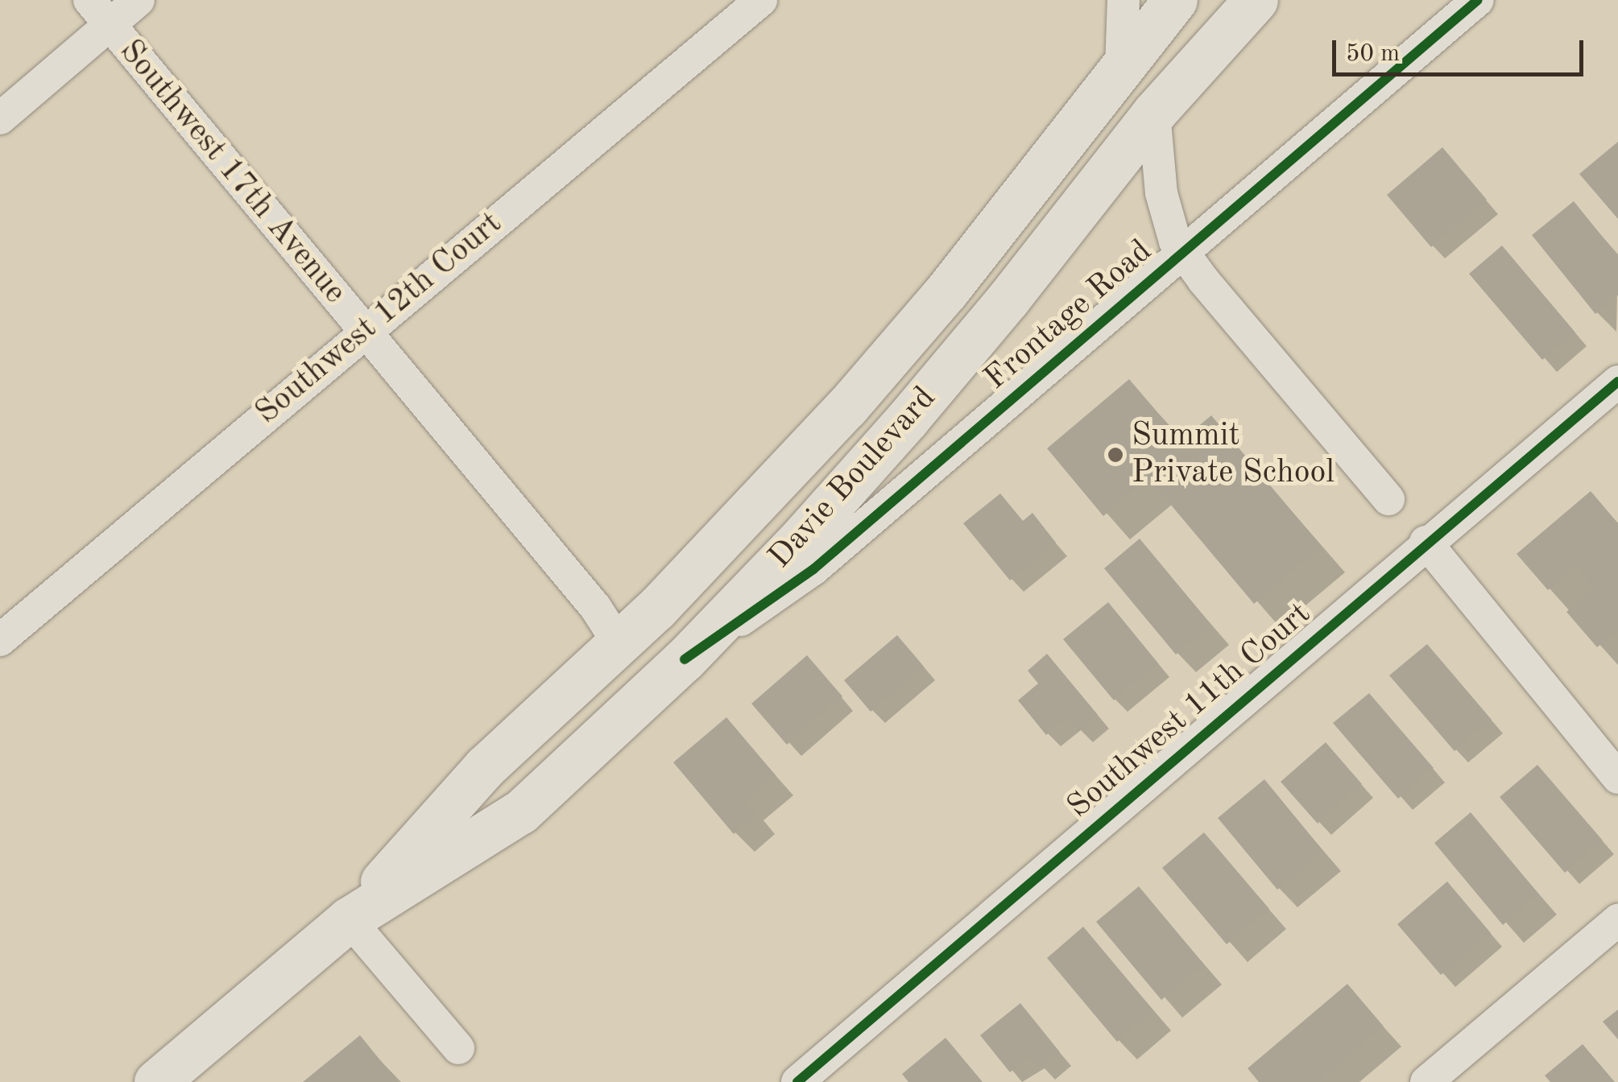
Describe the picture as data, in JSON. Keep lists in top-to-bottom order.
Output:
{
  "streets": {
    "main road": ["Davie Boulevard"],
    "street": [
      "Southwest 17th Avenue",
      "Frontage Road",
      "Southwest 12th Court",
      "Southwest 11th Court"
    ]
  },
  "crossings": [
    ["Southwest 17th Avenue", "Southwest 12th Court"],
    ["Southwest 17th Avenue", "Davie Boulevard"],
    ["Frontage Road", "Davie Boulevard"]
  ],
  "places": ["Summit Private School"],
  "scale_bar": "50 m"
}
